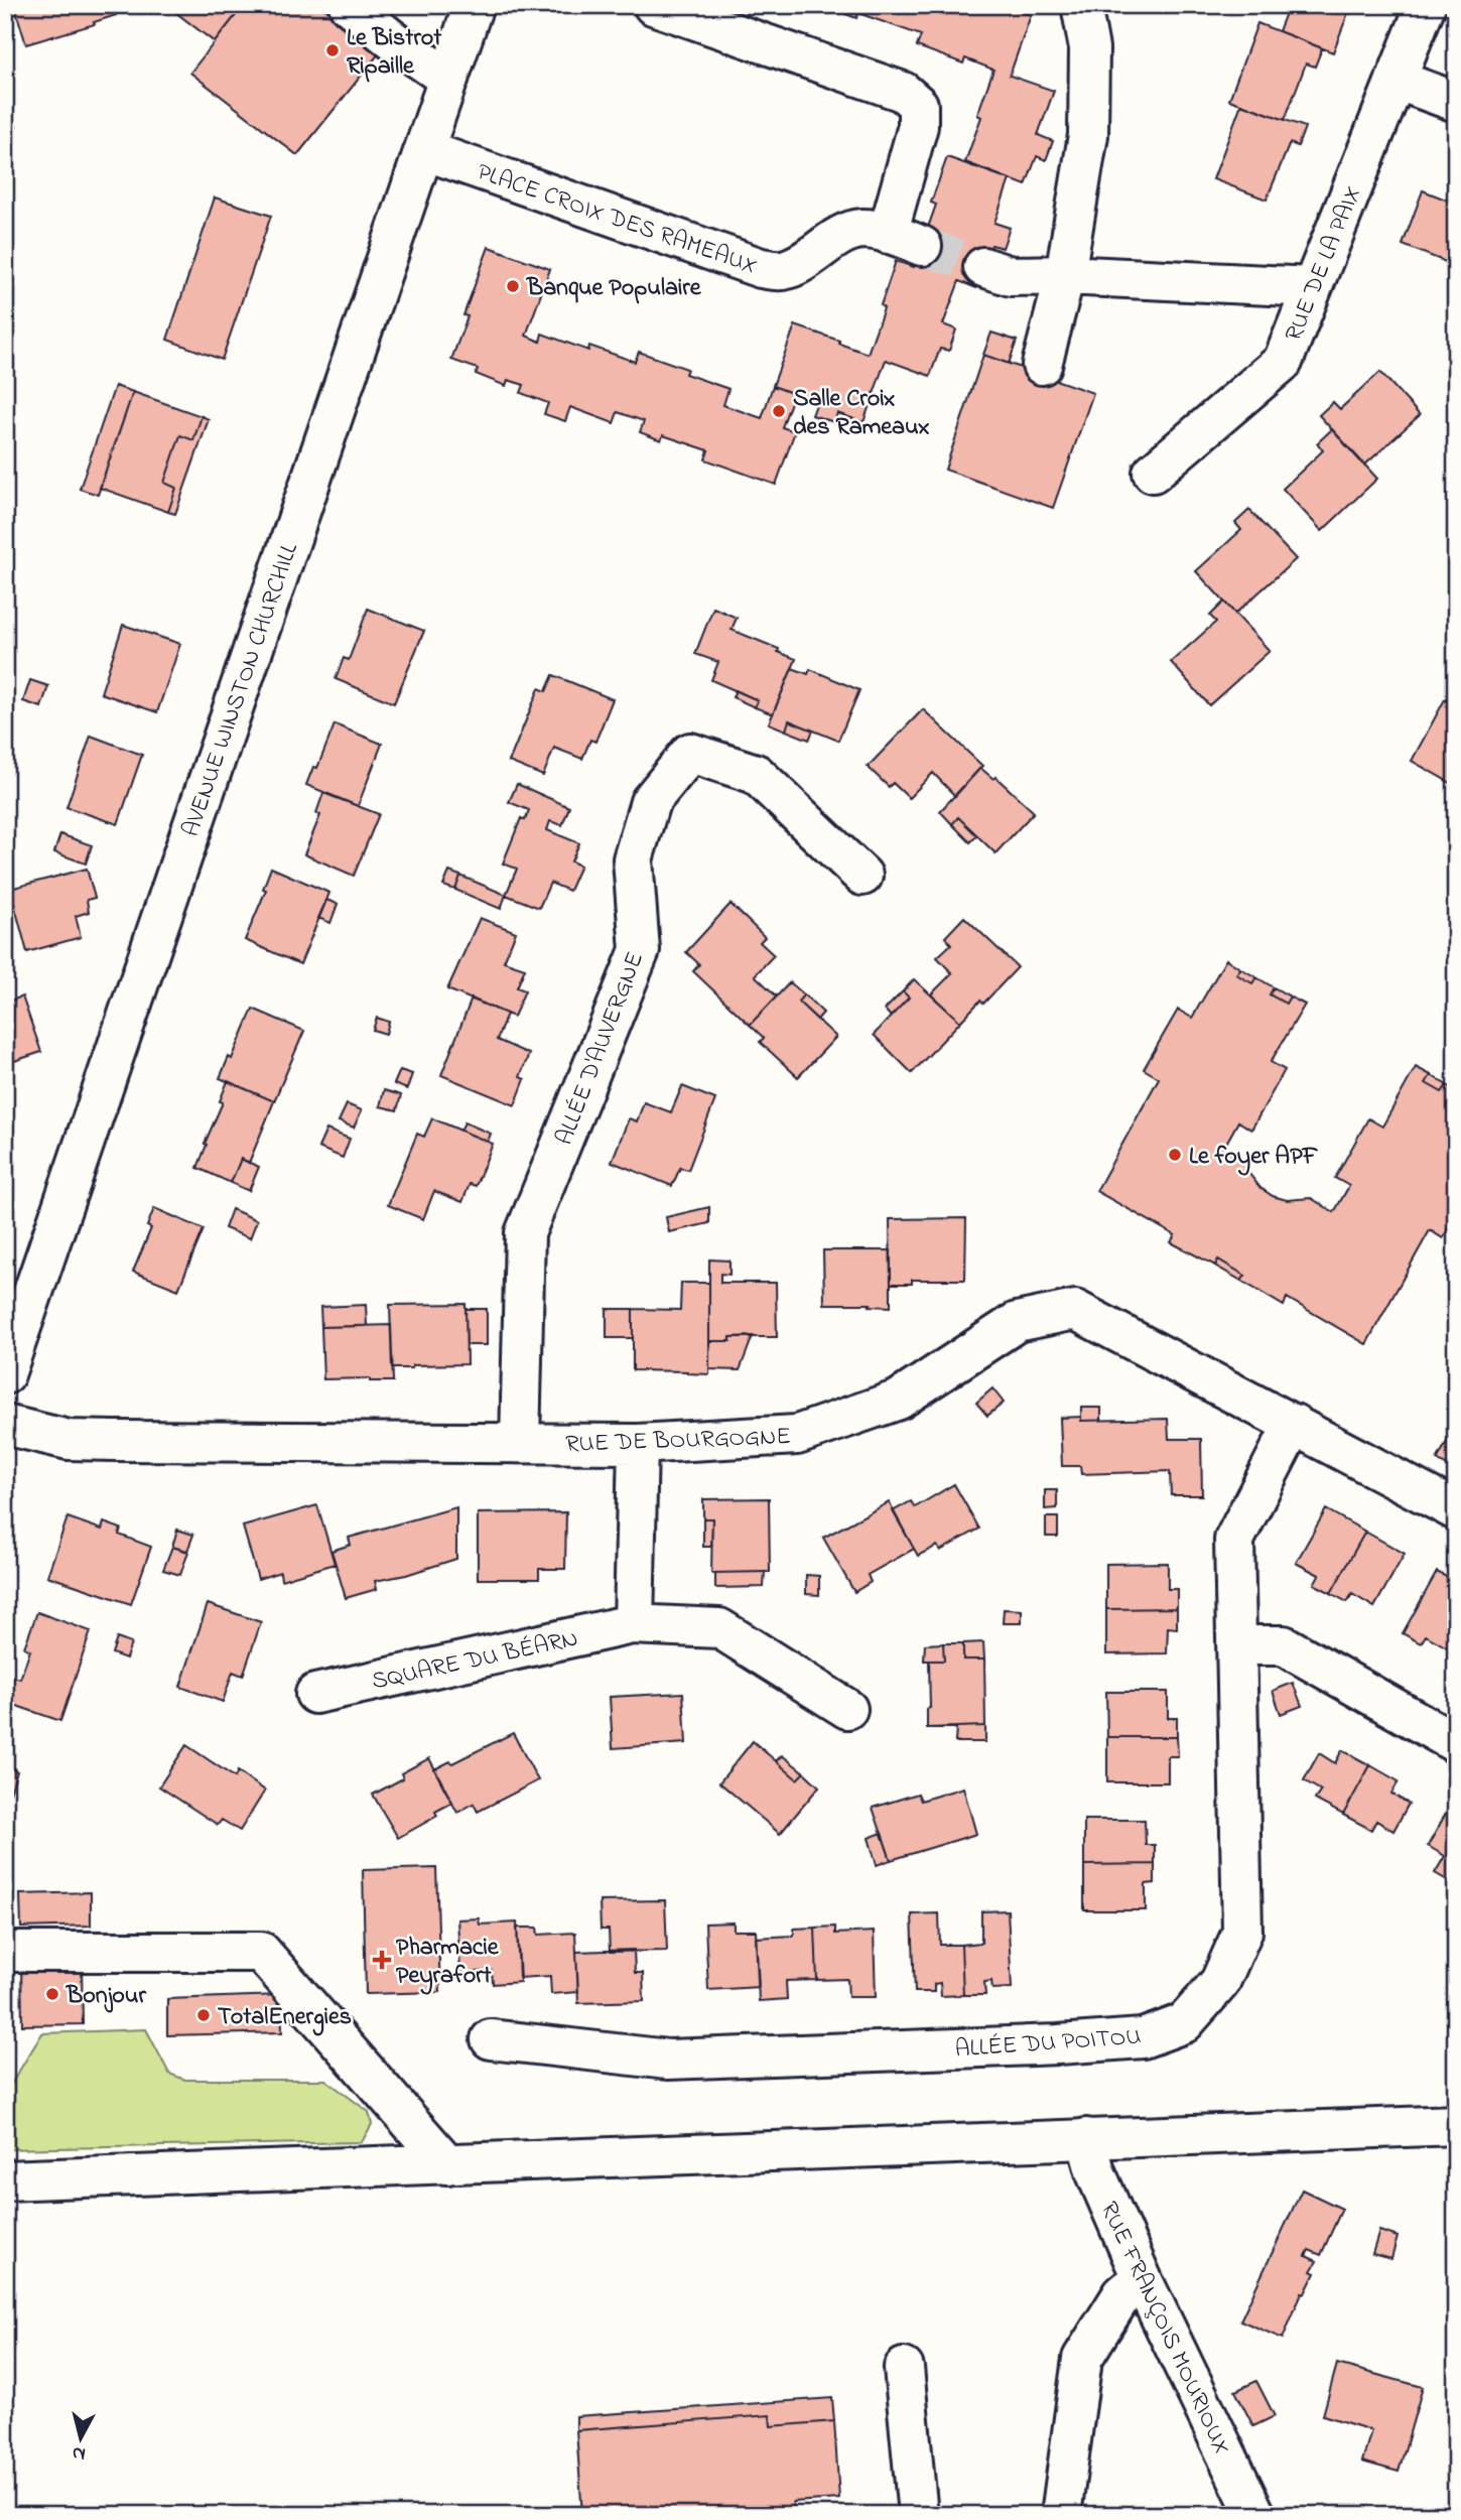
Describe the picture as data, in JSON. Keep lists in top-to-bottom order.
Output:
{
  "streets": {
    "street": [
      "PLACE CROIX DES RAMEAUX",
      "RUE DE LA PAIX",
      "AVENUE WINSTON CHURCHILL",
      "ALLÉE D'AUVERGNE",
      "RUE DE BOURGOGNE",
      "SQUARE DU BÉARN",
      "ALLÉE DU POITOU",
      "RUE FRANÇOIS MOURIOUX"
    ]
  },
  "crossings": [
    ["PLACE CROIX DES RAMEAUX", "AVENUE WINSTON CHURCHILL"],
    ["ALLÉE D'AUVERGNE", "RUE DE BOURGOGNE"],
    ["RUE DE BOURGOGNE", "ALLÉE DU POITOU"]
  ],
  "places": {
    "other": [
      "Le Bistrot Ripaille",
      "Banque Populaire",
      "Salle Croix des Rameaux",
      "Le foyer APF",
      "Bonjour",
      "TotalEnergies"
    ],
    "health": ["Pharmacie Peyrafort"]
  },
  "north": "bottom"
}
